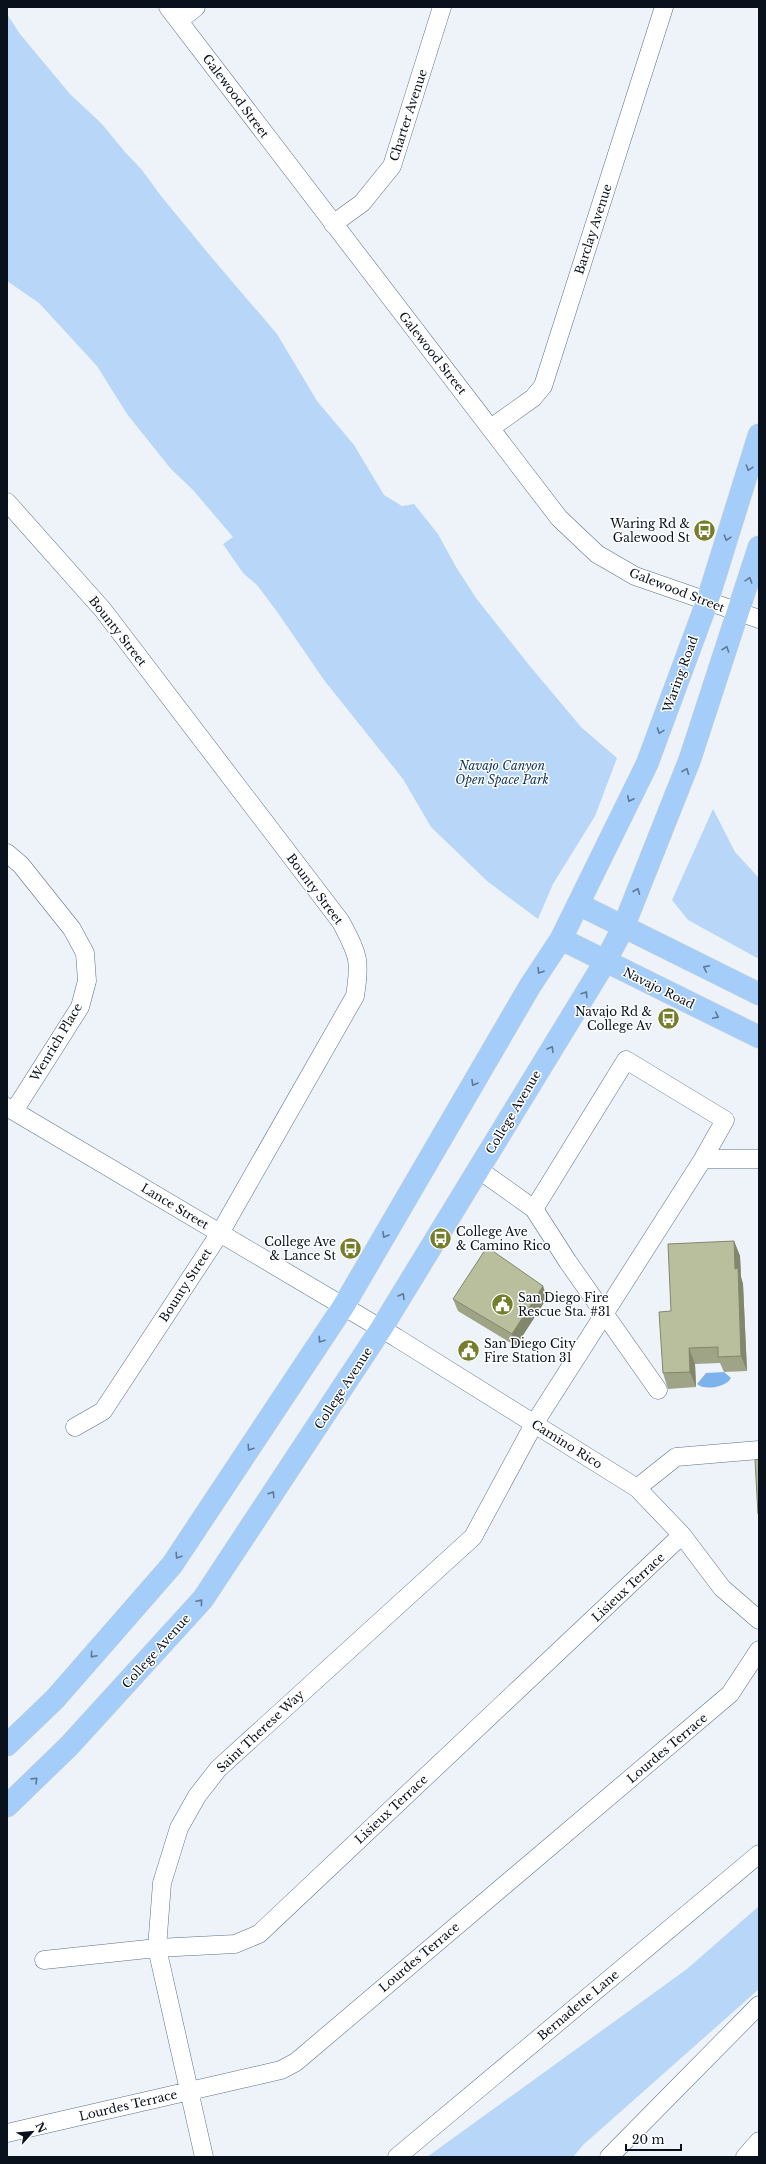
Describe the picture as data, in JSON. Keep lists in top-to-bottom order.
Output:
{
  "streets": {
    "main road": ["Waring Road", "Navajo Road", "College Avenue"],
    "street": [
      "Galewood Street",
      "Charter Avenue",
      "Barclay Avenue",
      "Bounty Street",
      "Wenrich Place",
      "Lance Street",
      "Camino Rico",
      "Lisieux Terrace",
      "Saint Therese Way",
      "Lourdes Terrace",
      "Bernadette Lane"
    ]
  },
  "crossings": [
    ["Galewood Street", "Charter Avenue"],
    ["Galewood Street", "Barclay Avenue"],
    ["Galewood Street", "Waring Road"],
    ["Bounty Street", "Lance Street"],
    ["Navajo Road", "College Avenue"],
    ["Wenrich Place", "Lance Street"],
    ["College Avenue", "Camino Rico"],
    ["Lance Street", "Camino Rico"],
    ["Camino Rico", "Lisieux Terrace"],
    ["Camino Rico", "Saint Therese Way"],
    ["Lisieux Terrace", "Saint Therese Way"],
    ["Saint Therese Way", "Lourdes Terrace"]
  ],
  "parks": ["Navajo Canyon Open Space Park"],
  "places": {
    "bus stop": [
      "Waring Rd & Galewood St",
      "Navajo Rd & College Av",
      "College Ave & Camino Rico",
      "College Ave & Lance St"
    ],
    "public building": ["San Diego Fire Rescue Sta. #31", "San Diego City Fire Station 31"]
  },
  "scale_bar": "20 m",
  "north": "top right"
}
